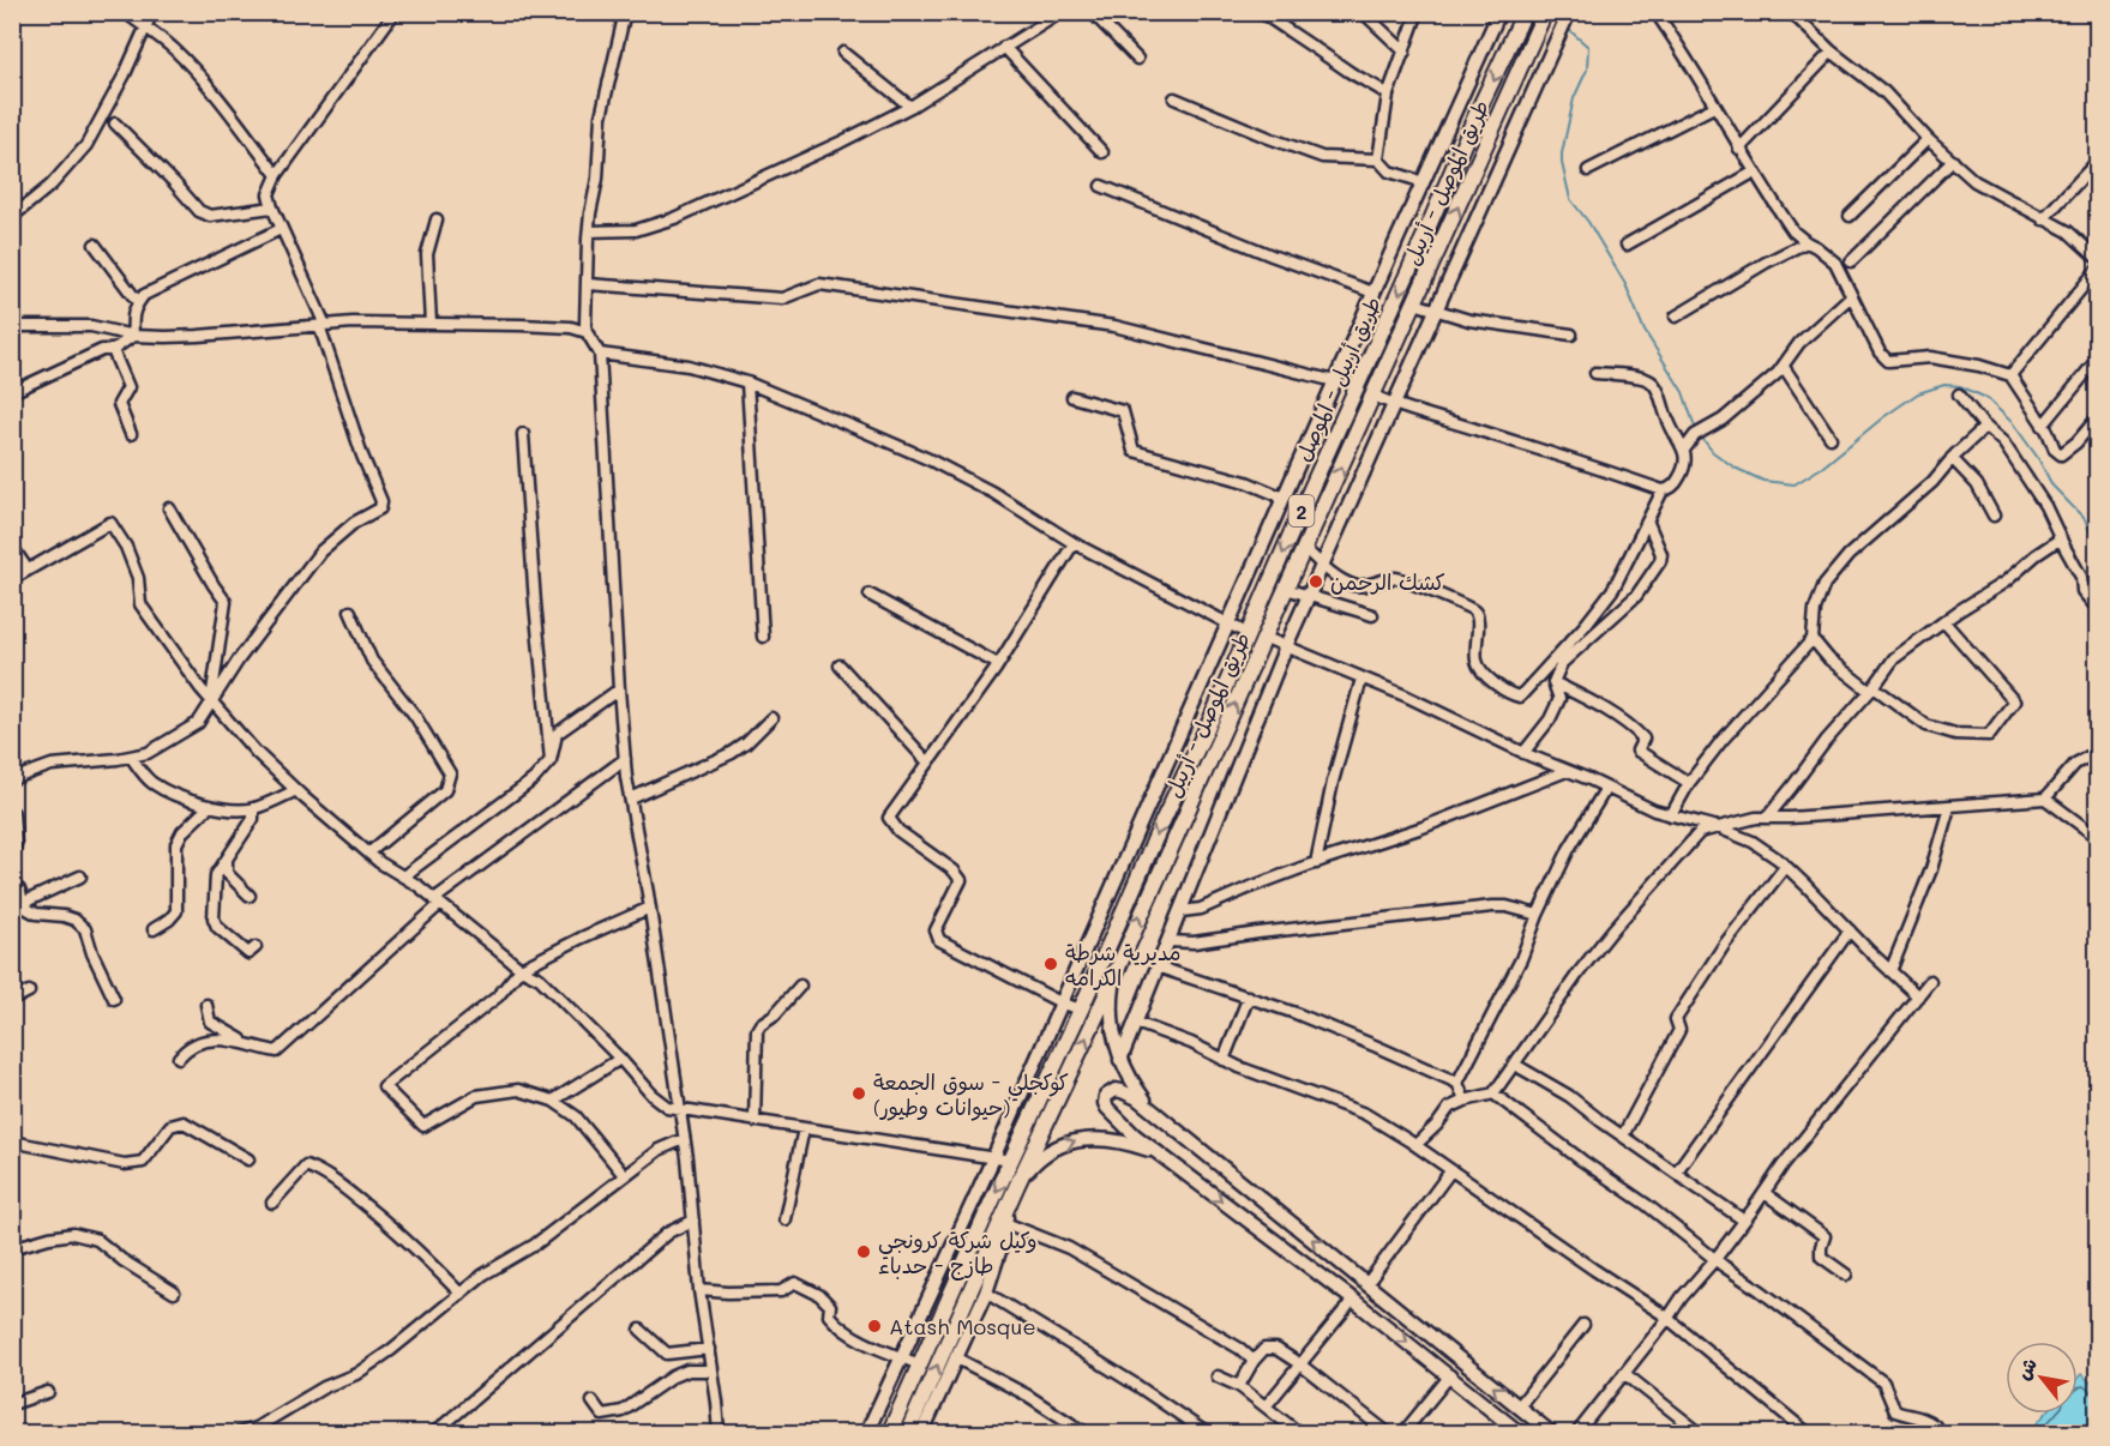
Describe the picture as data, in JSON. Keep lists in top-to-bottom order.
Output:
{
  "streets": {
    "highway": ["طريق الموصل - أربيل", "طريق أربيل - الموصل", "2"]
  },
  "one_way": ["طريق الموصل - أربيل", "طريق أربيل - الموصل"],
  "places": [
    "كشك الرحمن",
    "مديرية شرطة الكرامه",
    "كوكجلي - سوق الجمعة (حيوانات وطيور)",
    "وكيل شركة كرونجي طازج - حدباء",
    "Atash Mosque"
  ],
  "north": "top left"
}
